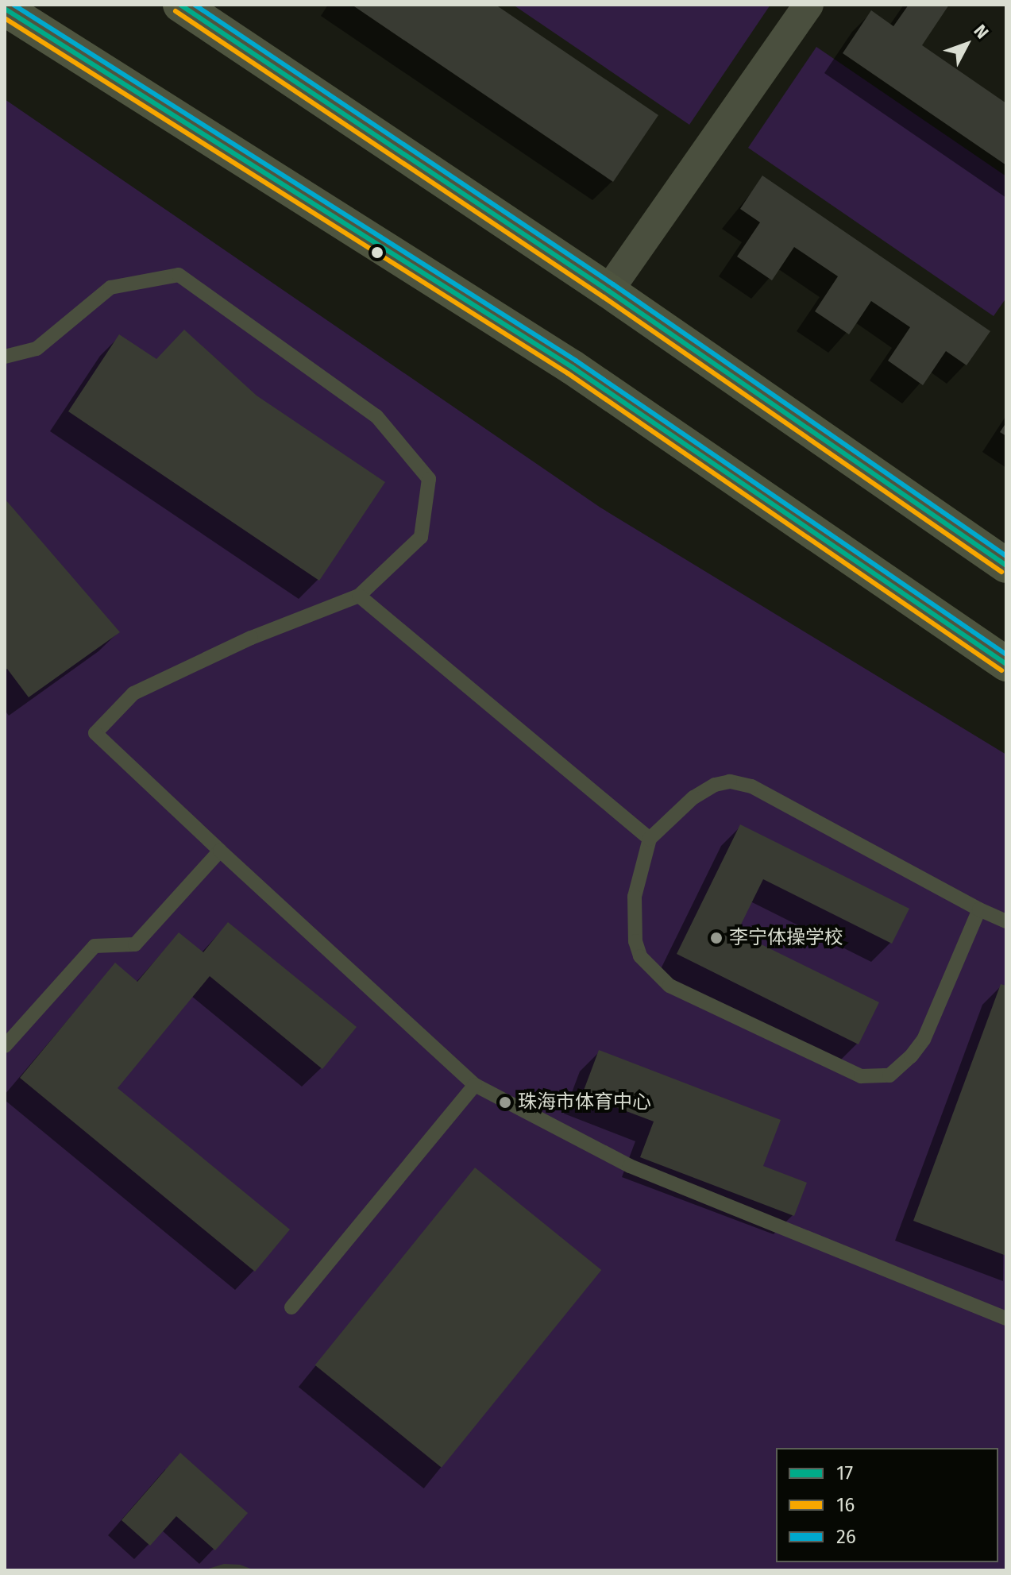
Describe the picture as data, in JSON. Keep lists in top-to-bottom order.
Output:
{
  "places": ["李宁体操学校", "珠海市体育中心"],
  "lines": ["transit line 17", "transit line 26", "transit line 16"],
  "legend": ["17", "16", "26"],
  "north": "top right"
}
